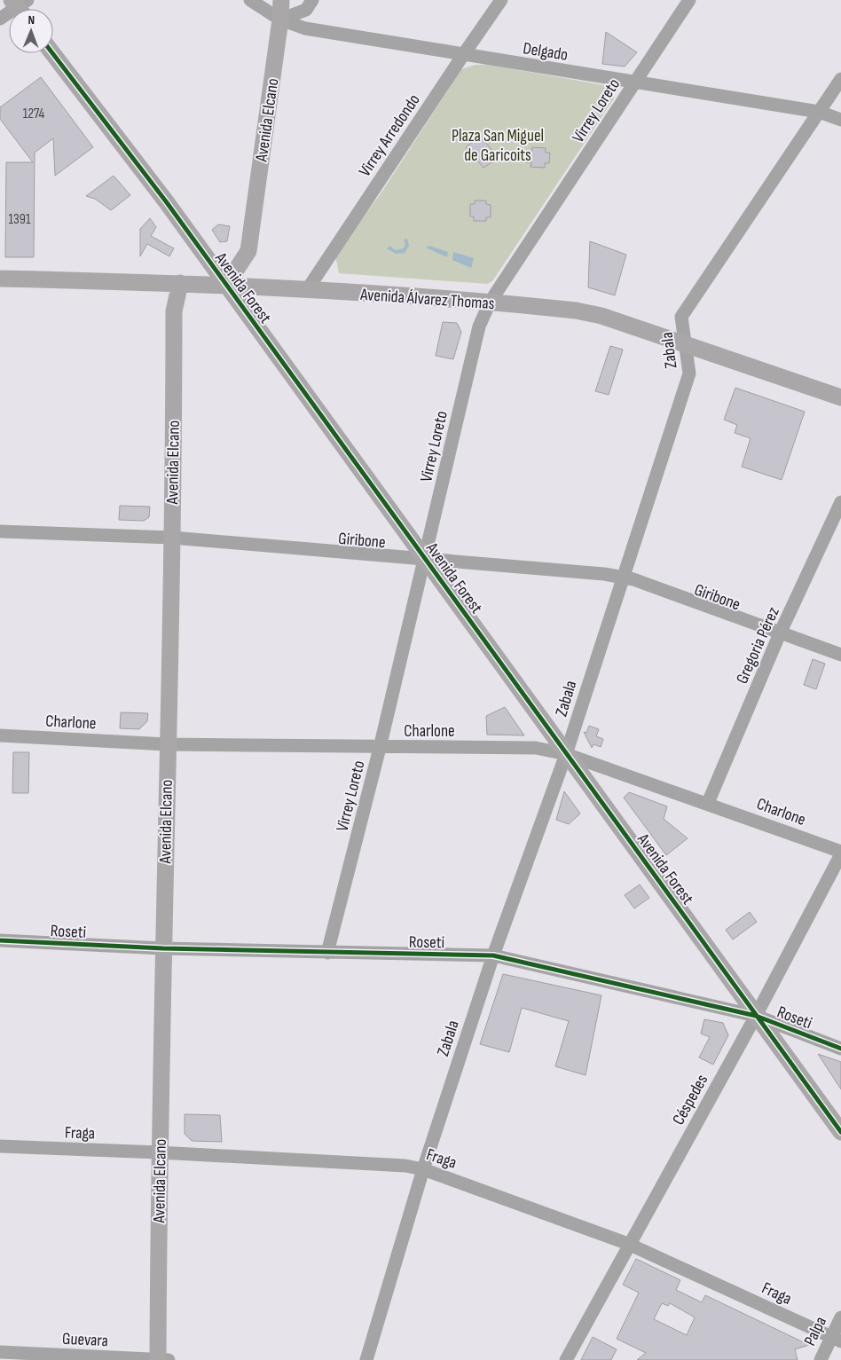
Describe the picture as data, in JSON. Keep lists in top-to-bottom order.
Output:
{
  "streets": {
    "main road": ["Avenida Elcano", "Avenida Forest", "Avenida Álvarez Thomas"],
    "street": [
      "Delgado",
      "Virrey Loreto",
      "Virrey Arredondo",
      "Zabala",
      "Giribone",
      "Gregoria Pérez",
      "Charlone",
      "Roseti",
      "Céspedes",
      "Fraga",
      "Palpa",
      "Guevara"
    ]
  },
  "crossings": [
    ["Delgado", "Virrey Loreto"],
    ["Delgado", "Avenida Elcano"],
    ["Delgado", "Virrey Arredondo"],
    ["Delgado", "Zabala"],
    ["Virrey Loreto", "Avenida Forest"],
    ["Virrey Loreto", "Avenida Álvarez Thomas"],
    ["Virrey Loreto", "Giribone"],
    ["Virrey Loreto", "Charlone"],
    ["Virrey Loreto", "Roseti"],
    ["Avenida Elcano", "Avenida Forest"],
    ["Avenida Elcano", "Avenida Álvarez Thomas"],
    ["Avenida Elcano", "Giribone"],
    ["Avenida Elcano", "Charlone"],
    ["Avenida Elcano", "Roseti"],
    ["Avenida Elcano", "Fraga"],
    ["Avenida Elcano", "Guevara"],
    ["Virrey Arredondo", "Avenida Álvarez Thomas"],
    ["Avenida Forest", "Avenida Álvarez Thomas"],
    ["Avenida Forest", "Zabala"],
    ["Avenida Forest", "Giribone"],
    ["Avenida Forest", "Charlone"],
    ["Avenida Forest", "Roseti"],
    ["Avenida Forest", "Céspedes"],
    ["Avenida Álvarez Thomas", "Zabala"],
    ["Zabala", "Giribone"],
    ["Zabala", "Charlone"],
    ["Zabala", "Roseti"],
    ["Zabala", "Fraga"],
    ["Giribone", "Gregoria Pérez"],
    ["Gregoria Pérez", "Charlone"],
    ["Charlone", "Céspedes"],
    ["Roseti", "Céspedes"],
    ["Céspedes", "Fraga"],
    ["Fraga", "Palpa"]
  ],
  "parks": ["Plaza San Miguel de Garicoits"],
  "house_numbers": ["1274", "1391"],
  "north": "top"
}
